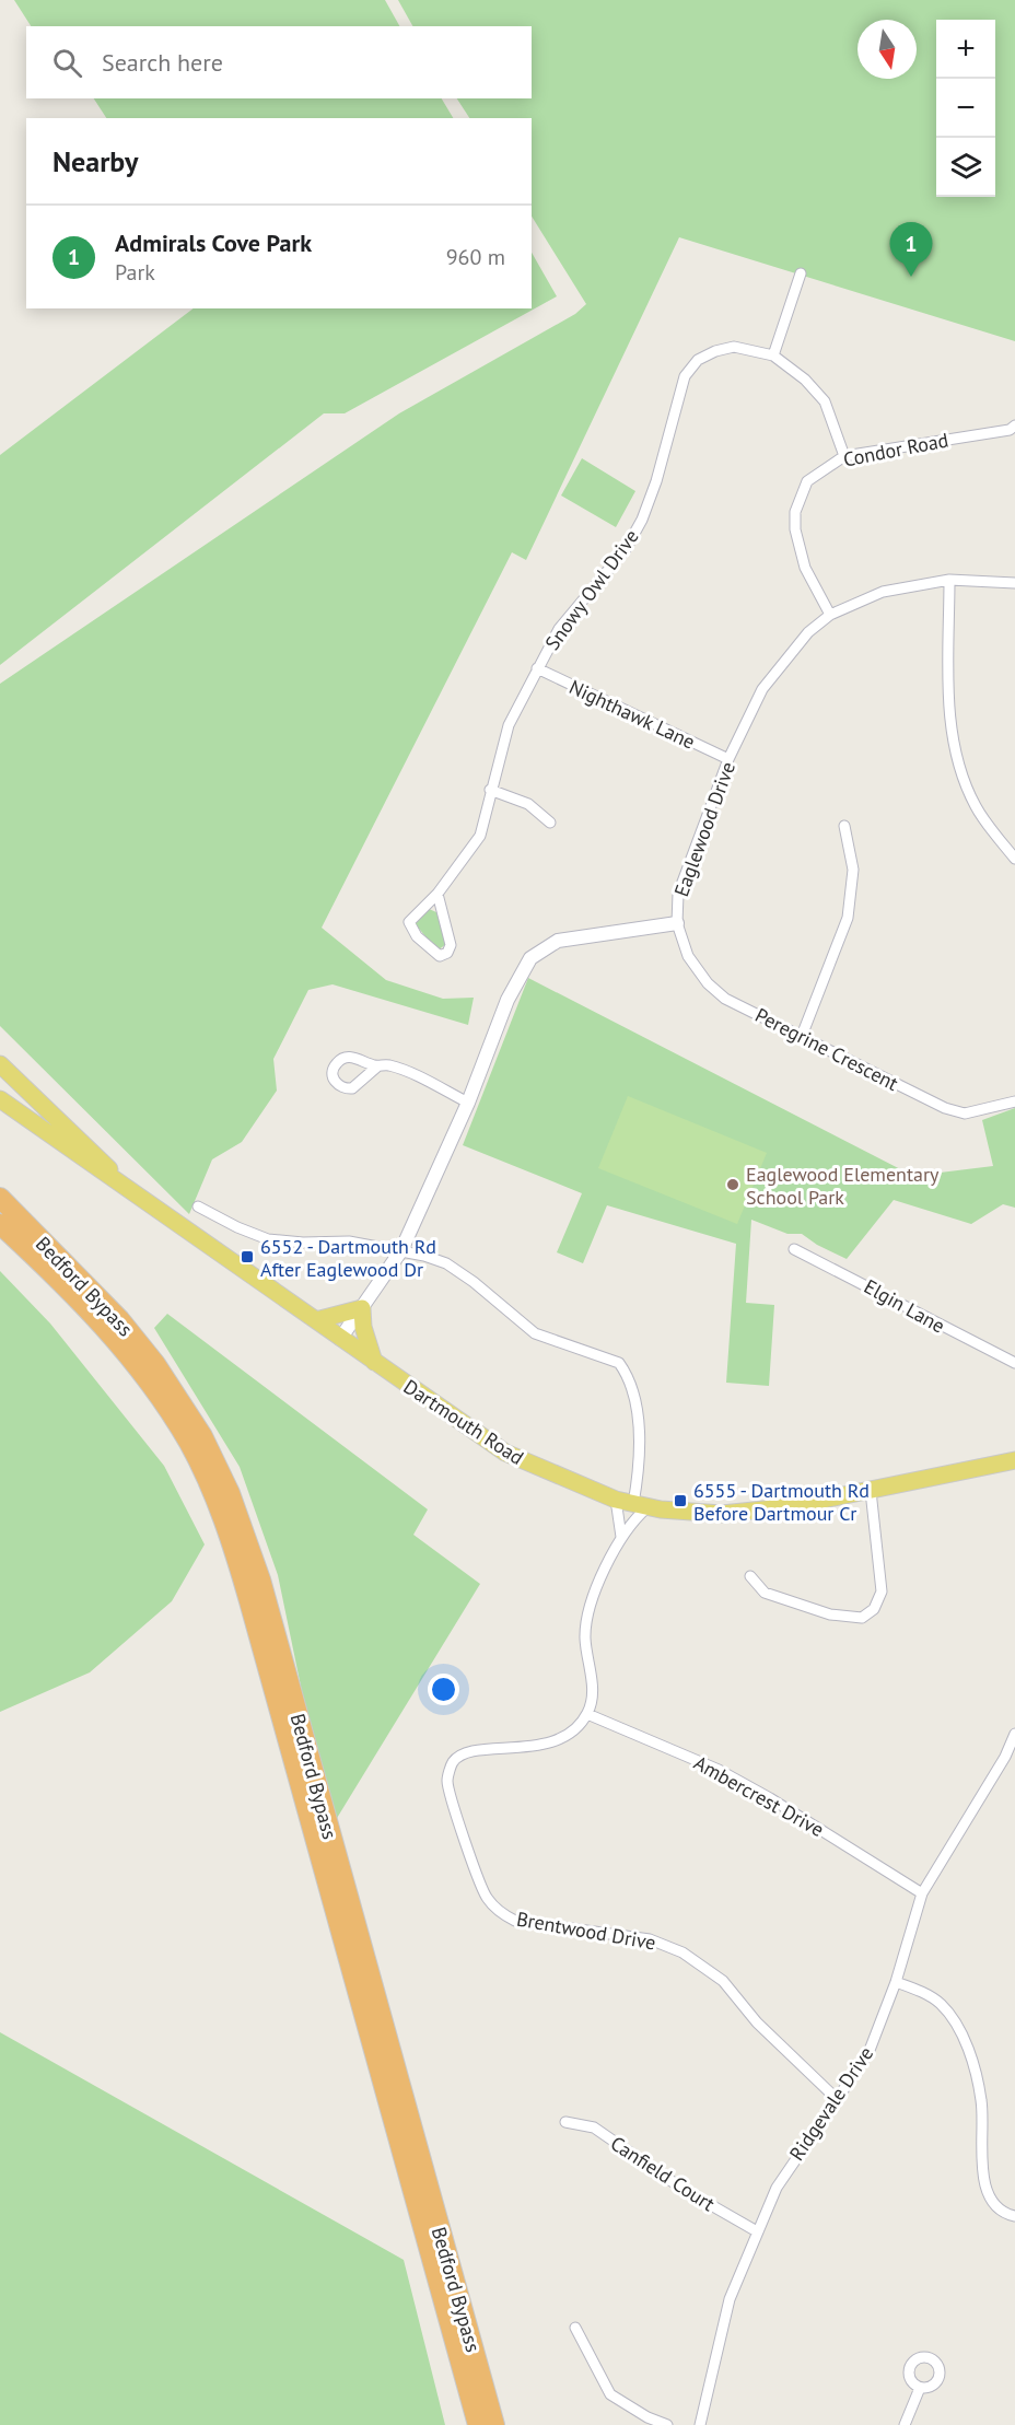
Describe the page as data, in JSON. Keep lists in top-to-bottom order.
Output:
{
  "streets": {
    "highway": ["Bedford Bypass"],
    "main road": ["Dartmouth Road"],
    "street": [
      "Condor Road",
      "Snowy Owl Drive",
      "Nighthawk Lane",
      "Eaglewood Drive",
      "Peregrine Crescent",
      "Elgin Lane",
      "Ambercrest Drive",
      "Brentwood Drive",
      "Ridgevale Drive",
      "Canfield Court"
    ]
  },
  "crossings": [
    ["Condor Road", "Snowy Owl Drive"],
    ["Condor Road", "Eaglewood Drive"],
    ["Snowy Owl Drive", "Nighthawk Lane"],
    ["Nighthawk Lane", "Eaglewood Drive"],
    ["Eaglewood Drive", "Peregrine Crescent"],
    ["Eaglewood Drive", "Dartmouth Road"],
    ["Ambercrest Drive", "Brentwood Drive"],
    ["Ambercrest Drive", "Ridgevale Drive"],
    ["Brentwood Drive", "Ridgevale Drive"],
    ["Ridgevale Drive", "Canfield Court"]
  ],
  "places": {
    "other": ["Eaglewood Elementary School Park"],
    "transit": ["6552 - Dartmouth Rd After Eaglewood Dr", "6555 - Dartmouth Rd Before Dartmour Cr"]
  },
  "north": "bottom",
  "page": {
    "map_buttons": ["+", "−"],
    "search": "Search here",
    "heading": "Nearby",
    "list": [
      {
        "mark": "1",
        "name": "Admirals Cove Park",
        "note": "Park",
        "value": "960 m"
      }
    ],
    "pins": "1"
  }
}
